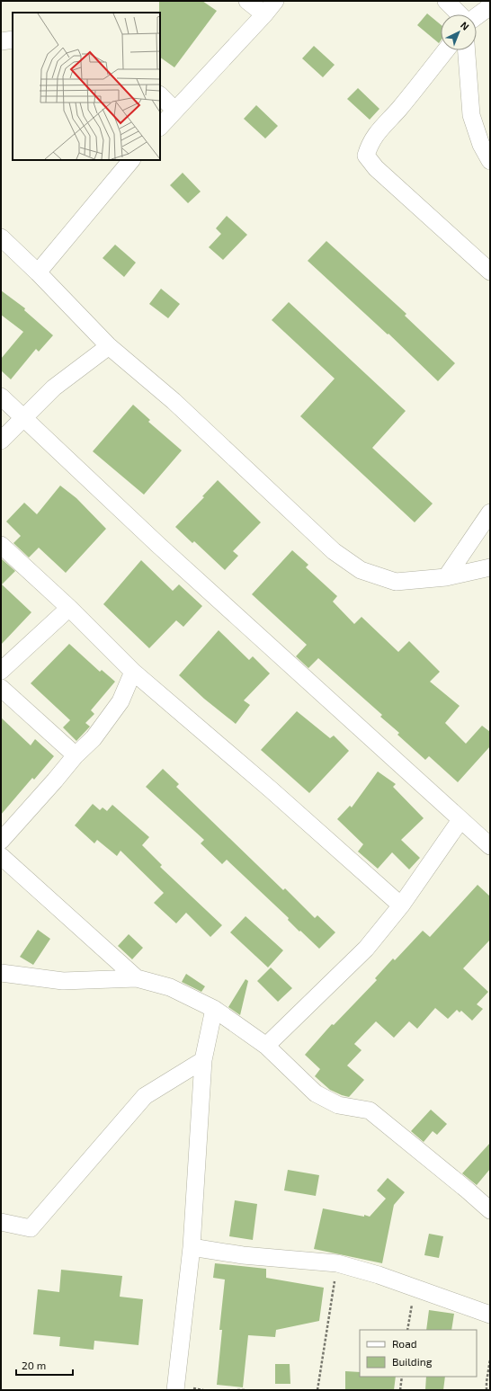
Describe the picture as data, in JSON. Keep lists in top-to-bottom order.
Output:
{
  "legend": ["Road", "Building"],
  "scale_bar": "20 m",
  "north": "top right"
}
